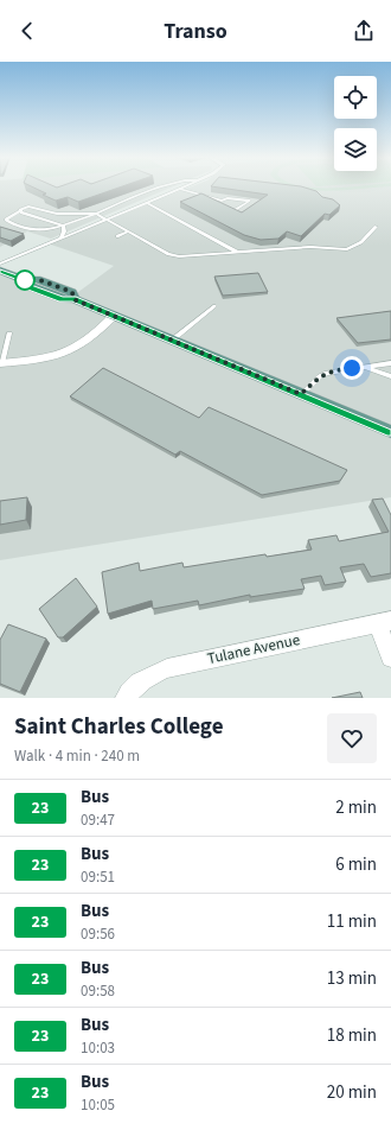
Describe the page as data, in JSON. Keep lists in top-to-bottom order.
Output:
{
  "streets": {
    "street": ["Tulane Avenue"]
  },
  "lines": ["bus line 23"],
  "page": {
    "header": "Transo",
    "heading": ["Saint Charles College", "Walk · 4 min · 240 m"],
    "list": [
      {
        "mark": "23",
        "name": "Bus",
        "note": "09:47",
        "value": "2 min"
      },
      {
        "mark": "23",
        "name": "Bus",
        "note": "09:51",
        "value": "6 min"
      },
      {
        "mark": "23",
        "name": "Bus",
        "note": "09:56",
        "value": "11 min"
      },
      {
        "mark": "23",
        "name": "Bus",
        "note": "09:58",
        "value": "13 min"
      },
      {
        "mark": "23",
        "name": "Bus",
        "note": "10:03",
        "value": "18 min"
      },
      {
        "mark": "23",
        "name": "Bus",
        "note": "10:05",
        "value": "20 min"
      }
    ]
  }
}
